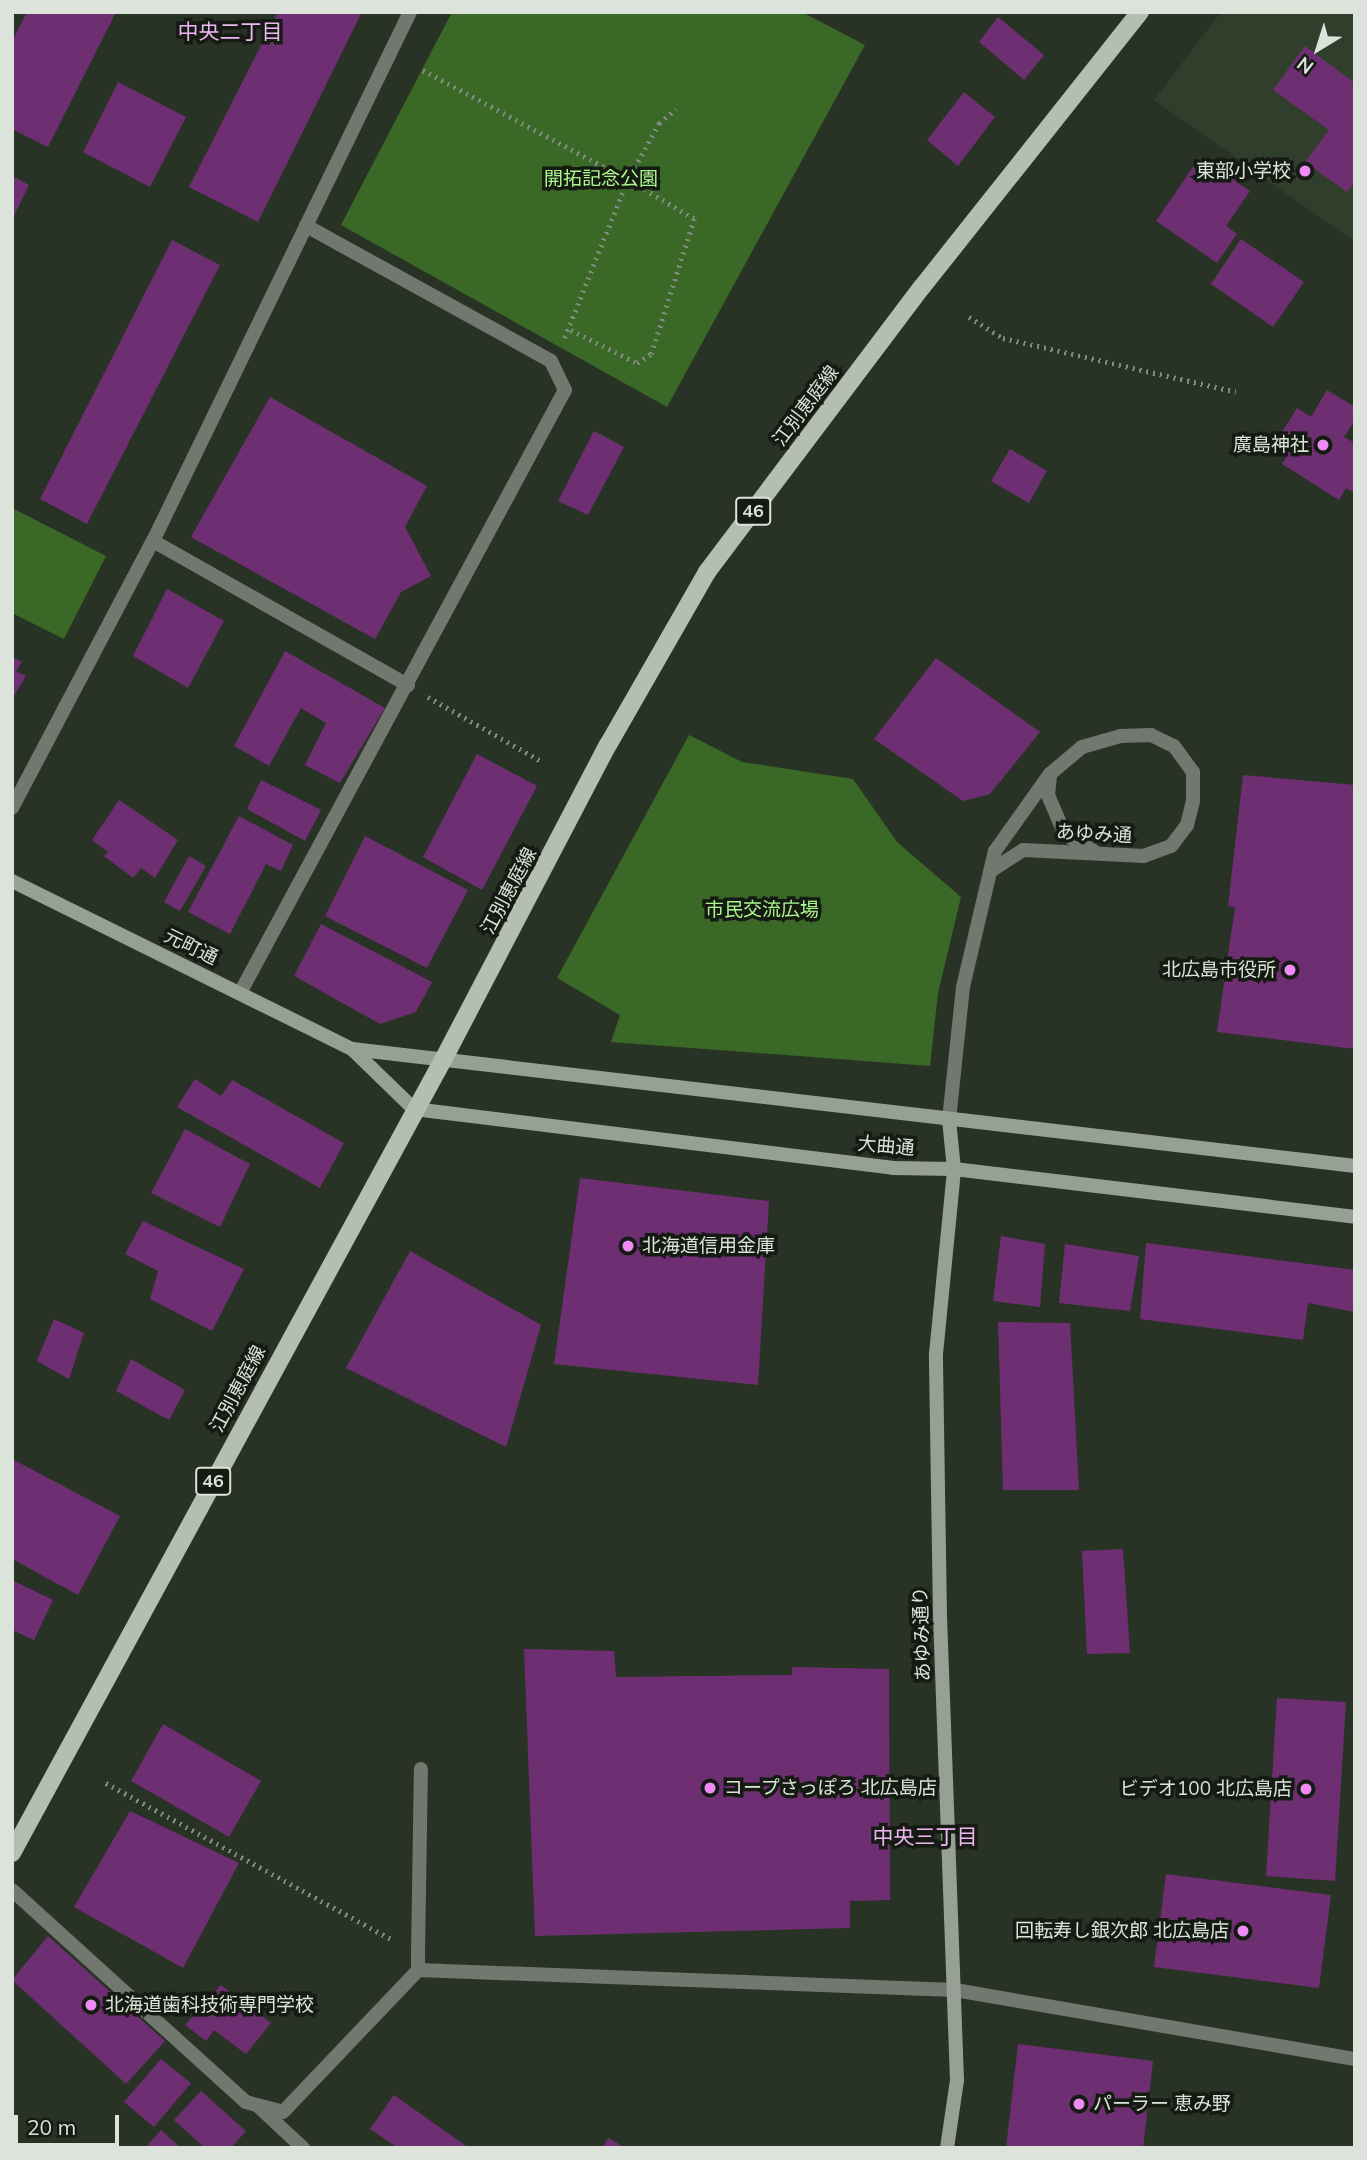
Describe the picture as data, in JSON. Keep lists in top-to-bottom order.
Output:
{
  "streets": {
    "main road": [
      "江別恵庭線",
      "46",
      "元町通",
      "大曲通",
      "あゆみ通り"
    ],
    "street": ["あゆみ通"]
  },
  "crossings": [
    ["江別恵庭線", "大曲通"],
    ["あゆみ通", "大曲通"],
    ["あゆみ通", "あゆみ通り"],
    ["元町通", "大曲通"],
    ["大曲通", "あゆみ通り"]
  ],
  "districts": ["中央二丁目", "中央三丁目"],
  "parks": ["開拓記念公園", "市民交流広場"],
  "places": [
    "東部小学校",
    "廣島神社",
    "北広島市役所",
    "北海道信用金庫",
    "コープさっぽろ 北広島店",
    "ビデオ100 北広島店",
    "回転寿し銀次郎 北広島店",
    "北海道歯科技術専門学校",
    "パーラー 恵み野"
  ],
  "scale_bar": "20 m",
  "north": "bottom left"
}
